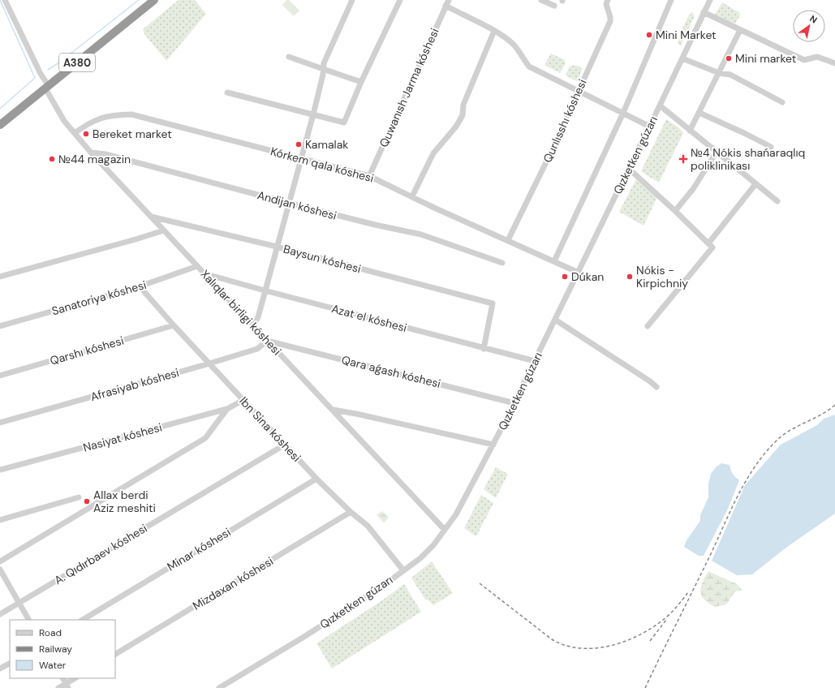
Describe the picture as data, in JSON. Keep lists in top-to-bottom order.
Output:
{
  "streets": {
    "highway": ["A380"],
    "street": [
      "Quwanısh Jarma kóshesi",
      "Qurılısshı kóshesi",
      "Qızketken gúzarı",
      "Kórkem qala kóshesi",
      "Andijan kóshesi",
      "Baysun kóshesi",
      "Sanatoriya kóshesi",
      "Xalıqlar birligi kóshesi",
      "Azat el kóshesi",
      "Qarshı kóshesi",
      "Qara aǵash kóshesi",
      "Afrasiyab kóshesi",
      "Ibn Sina kóshesi",
      "Nasiyat kóshesi",
      "Minar kóshesi",
      "A. Qıdırbaev kóshesi",
      "Mizdaxan kóshesi"
    ]
  },
  "crossings": [
    ["A380", "Xalıqlar birligi kóshesi"],
    ["Quwanısh Jarma kóshesi", "Kórkem qala kóshesi"],
    ["Qurılısshı kóshesi", "Kórkem qala kóshesi"],
    ["Qızketken gúzarı", "Kórkem qala kóshesi"],
    ["Qızketken gúzarı", "Xalıqlar birligi kóshesi"],
    ["Qızketken gúzarı", "Azat el kóshesi"],
    ["Qızketken gúzarı", "Qara aǵash kóshesi"],
    ["Qızketken gúzarı", "Ibn Sina kóshesi"],
    ["Kórkem qala kóshesi", "Xalıqlar birligi kóshesi"],
    ["Andijan kóshesi", "Xalıqlar birligi kóshesi"],
    ["Baysun kóshesi", "Xalıqlar birligi kóshesi"],
    ["Baysun kóshesi", "Azat el kóshesi"],
    ["Sanatoriya kóshesi", "Xalıqlar birligi kóshesi"],
    ["Sanatoriya kóshesi", "Ibn Sina kóshesi"],
    ["Xalıqlar birligi kóshesi", "Azat el kóshesi"],
    ["Xalıqlar birligi kóshesi", "Qara aǵash kóshesi"],
    ["Xalıqlar birligi kóshesi", "Afrasiyab kóshesi"],
    ["Qarshı kóshesi", "Ibn Sina kóshesi"],
    ["Qara aǵash kóshesi", "Afrasiyab kóshesi"],
    ["Afrasiyab kóshesi", "Ibn Sina kóshesi"],
    ["Ibn Sina kóshesi", "Nasiyat kóshesi"],
    ["Ibn Sina kóshesi", "Minar kóshesi"],
    ["Ibn Sina kóshesi", "A. Qıdırbaev kóshesi"],
    ["Ibn Sina kóshesi", "Mizdaxan kóshesi"]
  ],
  "places": {
    "other": [
      "Mini Market",
      "Mini market",
      "Bereket market",
      "Kamalak",
      "№44 magazin",
      "Dúkan",
      "Nókis - Kirpichniy",
      "Allax berdi Aziz meshiti"
    ],
    "health": ["№4 Nókis shańaraqlıq poliklinikası"]
  },
  "legend": ["Road", "Railway", "Water"],
  "north": "top right"
}
